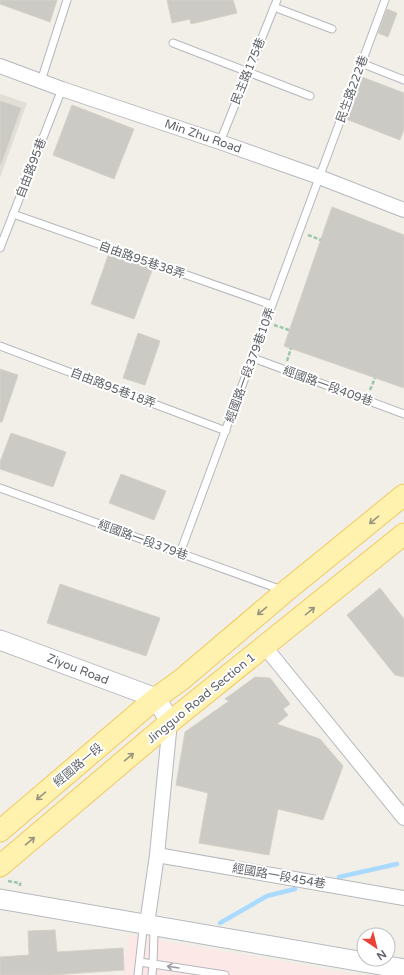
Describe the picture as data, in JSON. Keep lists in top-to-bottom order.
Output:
{
  "streets": {
    "main road": ["Jingguo Road Section 1", "經國路一段"],
    "street": ["Min Zhu Road", "Ziyou Road", "經國路一段454巷"],
    "lane": [
      "民主路175巷",
      "民生路222巷",
      "自由路95巷",
      "自由路95巷38弄",
      "經國路一段379巷10弄",
      "經國路一段409巷",
      "自由路95巷18弄",
      "經國路一段379巷"
    ]
  },
  "crossings": [
    ["民主路175巷", "Min Zhu Road"],
    ["民生路222巷", "Min Zhu Road"],
    ["民生路222巷", "經國路一段379巷10弄"],
    ["Min Zhu Road", "自由路95巷"],
    ["Min Zhu Road", "經國路一段379巷10弄"],
    ["自由路95巷", "自由路95巷38弄"],
    ["自由路95巷38弄", "經國路一段379巷10弄"],
    ["經國路一段379巷10弄", "經國路一段409巷"],
    ["經國路一段379巷10弄", "自由路95巷18弄"],
    ["經國路一段379巷10弄", "經國路一段379巷"],
    ["Ziyou Road", "經國路一段"]
  ],
  "one_way": ["經國路一段"],
  "north": "bottom right"
}
